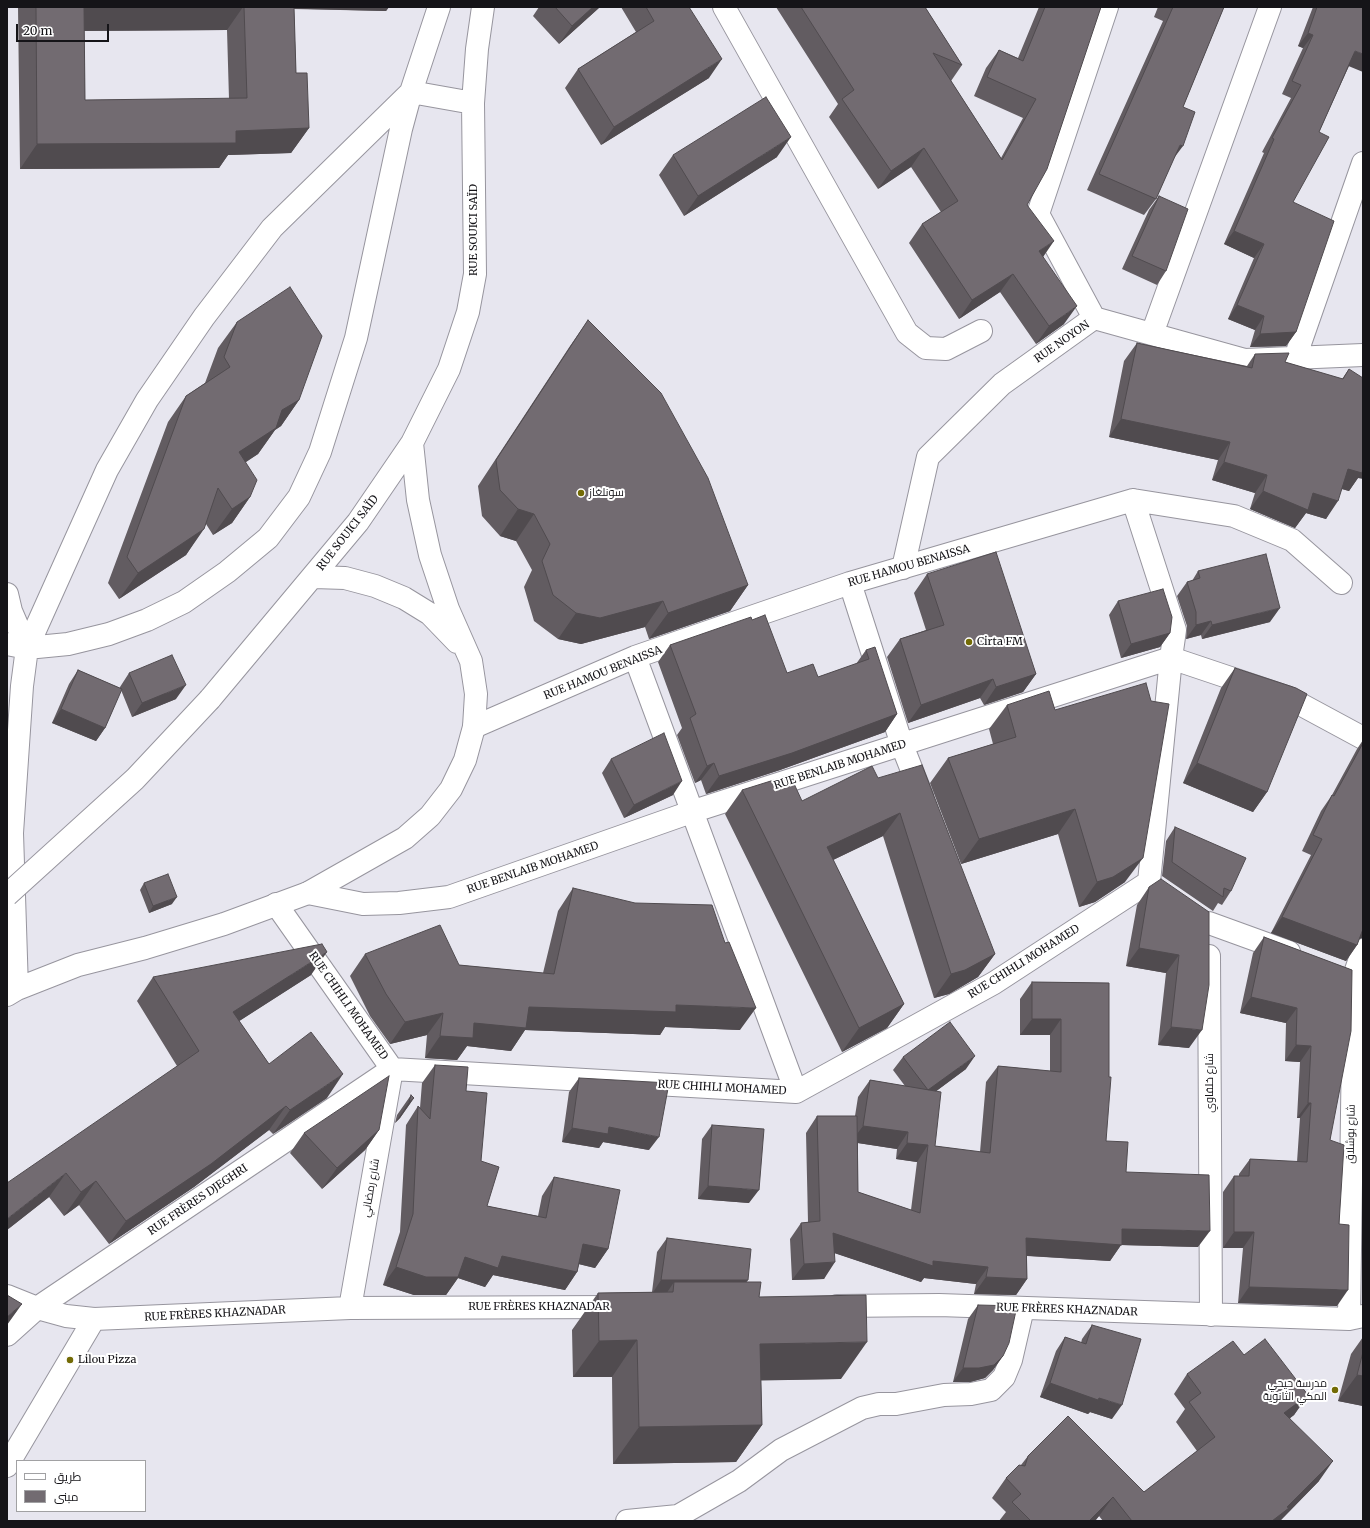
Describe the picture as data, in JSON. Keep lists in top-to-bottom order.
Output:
{
  "streets": {
    "street": [
      "RUE SOUICI SAÏD",
      "RUE NOYON",
      "RUE HAMOU BENAISSA",
      "RUE BENLAIB MOHAMED",
      "RUE CHIHLI MOHAMED",
      "شارع خلفاوي",
      "شارع بوشلاق",
      "شارع رمضاني",
      "RUE FRÈRES DJEGHRI",
      "RUE FRÈRES KHAZNADAR"
    ]
  },
  "crossings": [
    ["RUE NOYON", "RUE HAMOU BENAISSA"],
    ["RUE CHIHLI MOHAMED", "شارع رمضاني"],
    ["RUE CHIHLI MOHAMED", "RUE FRÈRES DJEGHRI"],
    ["شارع خلفاوي", "RUE FRÈRES KHAZNADAR"],
    ["شارع بوشلاق", "RUE FRÈRES KHAZNADAR"],
    ["شارع رمضاني", "RUE FRÈRES DJEGHRI"],
    ["شارع رمضاني", "RUE FRÈRES KHAZNADAR"],
    ["RUE FRÈRES DJEGHRI", "RUE FRÈRES KHAZNADAR"]
  ],
  "places": [
    "سونلغاز",
    "Cirta FM",
    "Lilou Pizza",
    "مدرسة حيحي المكي الثانوية"
  ],
  "legend": ["طريق", "مبنى"],
  "scale_bar": "20 m"
}
